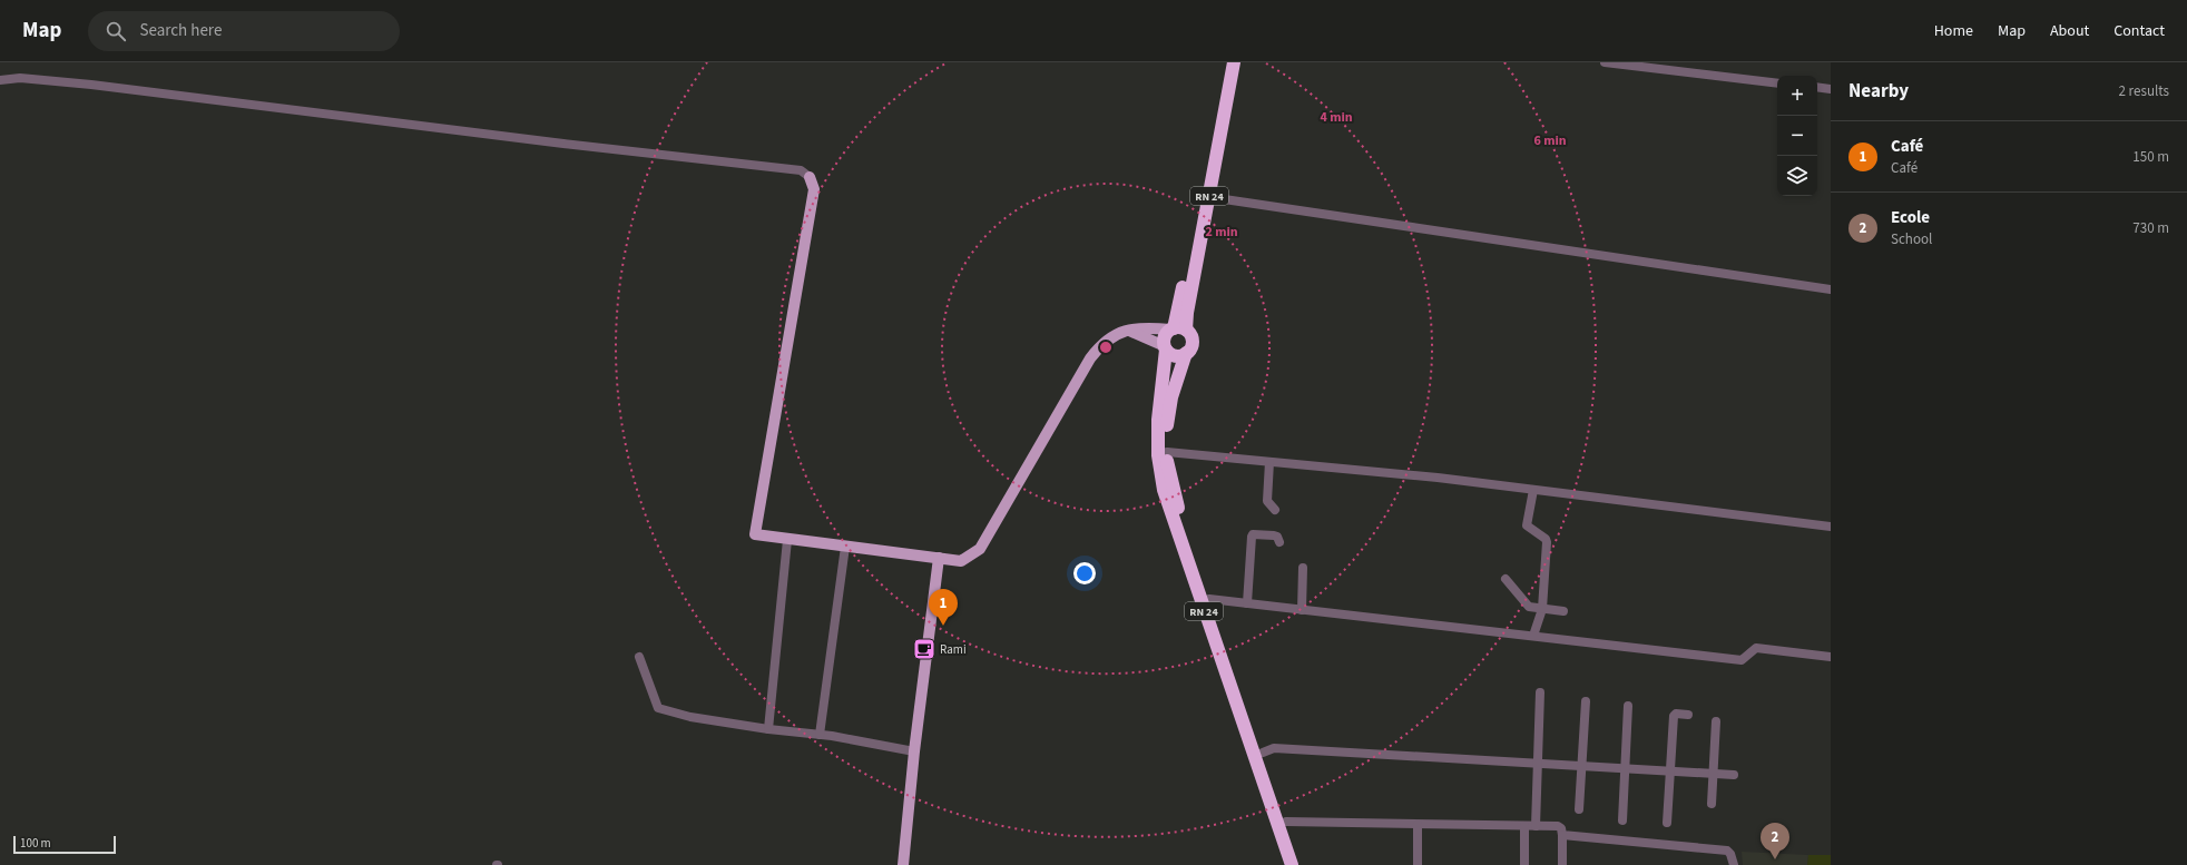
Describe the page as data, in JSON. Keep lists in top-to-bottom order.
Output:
{
  "streets": {
    "highway": ["RN 24"]
  },
  "places": {
    "cafe": ["Rami"]
  },
  "scale_bar": "100 m",
  "page": {
    "header": "Map",
    "search": "Search here",
    "nav": [
      "Home",
      "Map",
      "About",
      "Contact"
    ],
    "heading": ["Nearby", "2 results"],
    "map_buttons": ["+", "−"],
    "list": [
      {
        "mark": "1",
        "name": "Café",
        "note": "Café",
        "value": "150 m"
      },
      {
        "mark": "2",
        "name": "Ecole",
        "note": "School",
        "value": "730 m"
      }
    ],
    "pins": ["1", "2"],
    "scale": "100 m"
  },
  "rings": ["4 min", "6 min", "2 min"]
}
